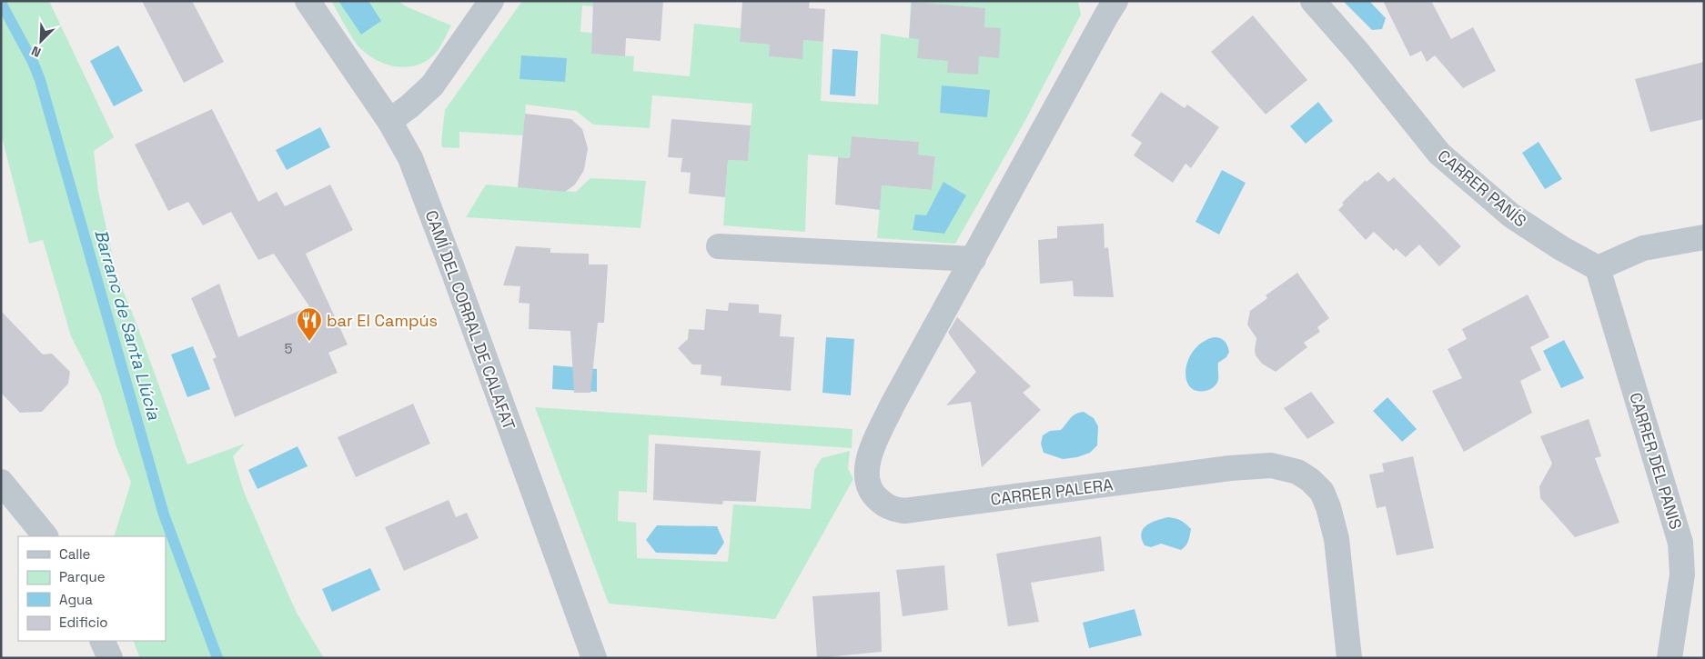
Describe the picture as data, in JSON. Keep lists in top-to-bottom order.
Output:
{
  "streets": {
    "street": [
      "CARRER PANÍS",
      "CAMÍ DEL CORRAL DE CALAFAT",
      "CARRER DEL PANIS",
      "CARRER PALERA"
    ]
  },
  "crossings": [
    ["CARRER PANÍS", "CARRER DEL PANIS"]
  ],
  "water": ["Barranc de Santa Llúcia"],
  "places": {
    "restaurant": ["bar El Campús"]
  },
  "house_numbers": ["5"],
  "legend": [
    "Calle",
    "Parque",
    "Agua",
    "Edificio"
  ],
  "north": "bottom left"
}
